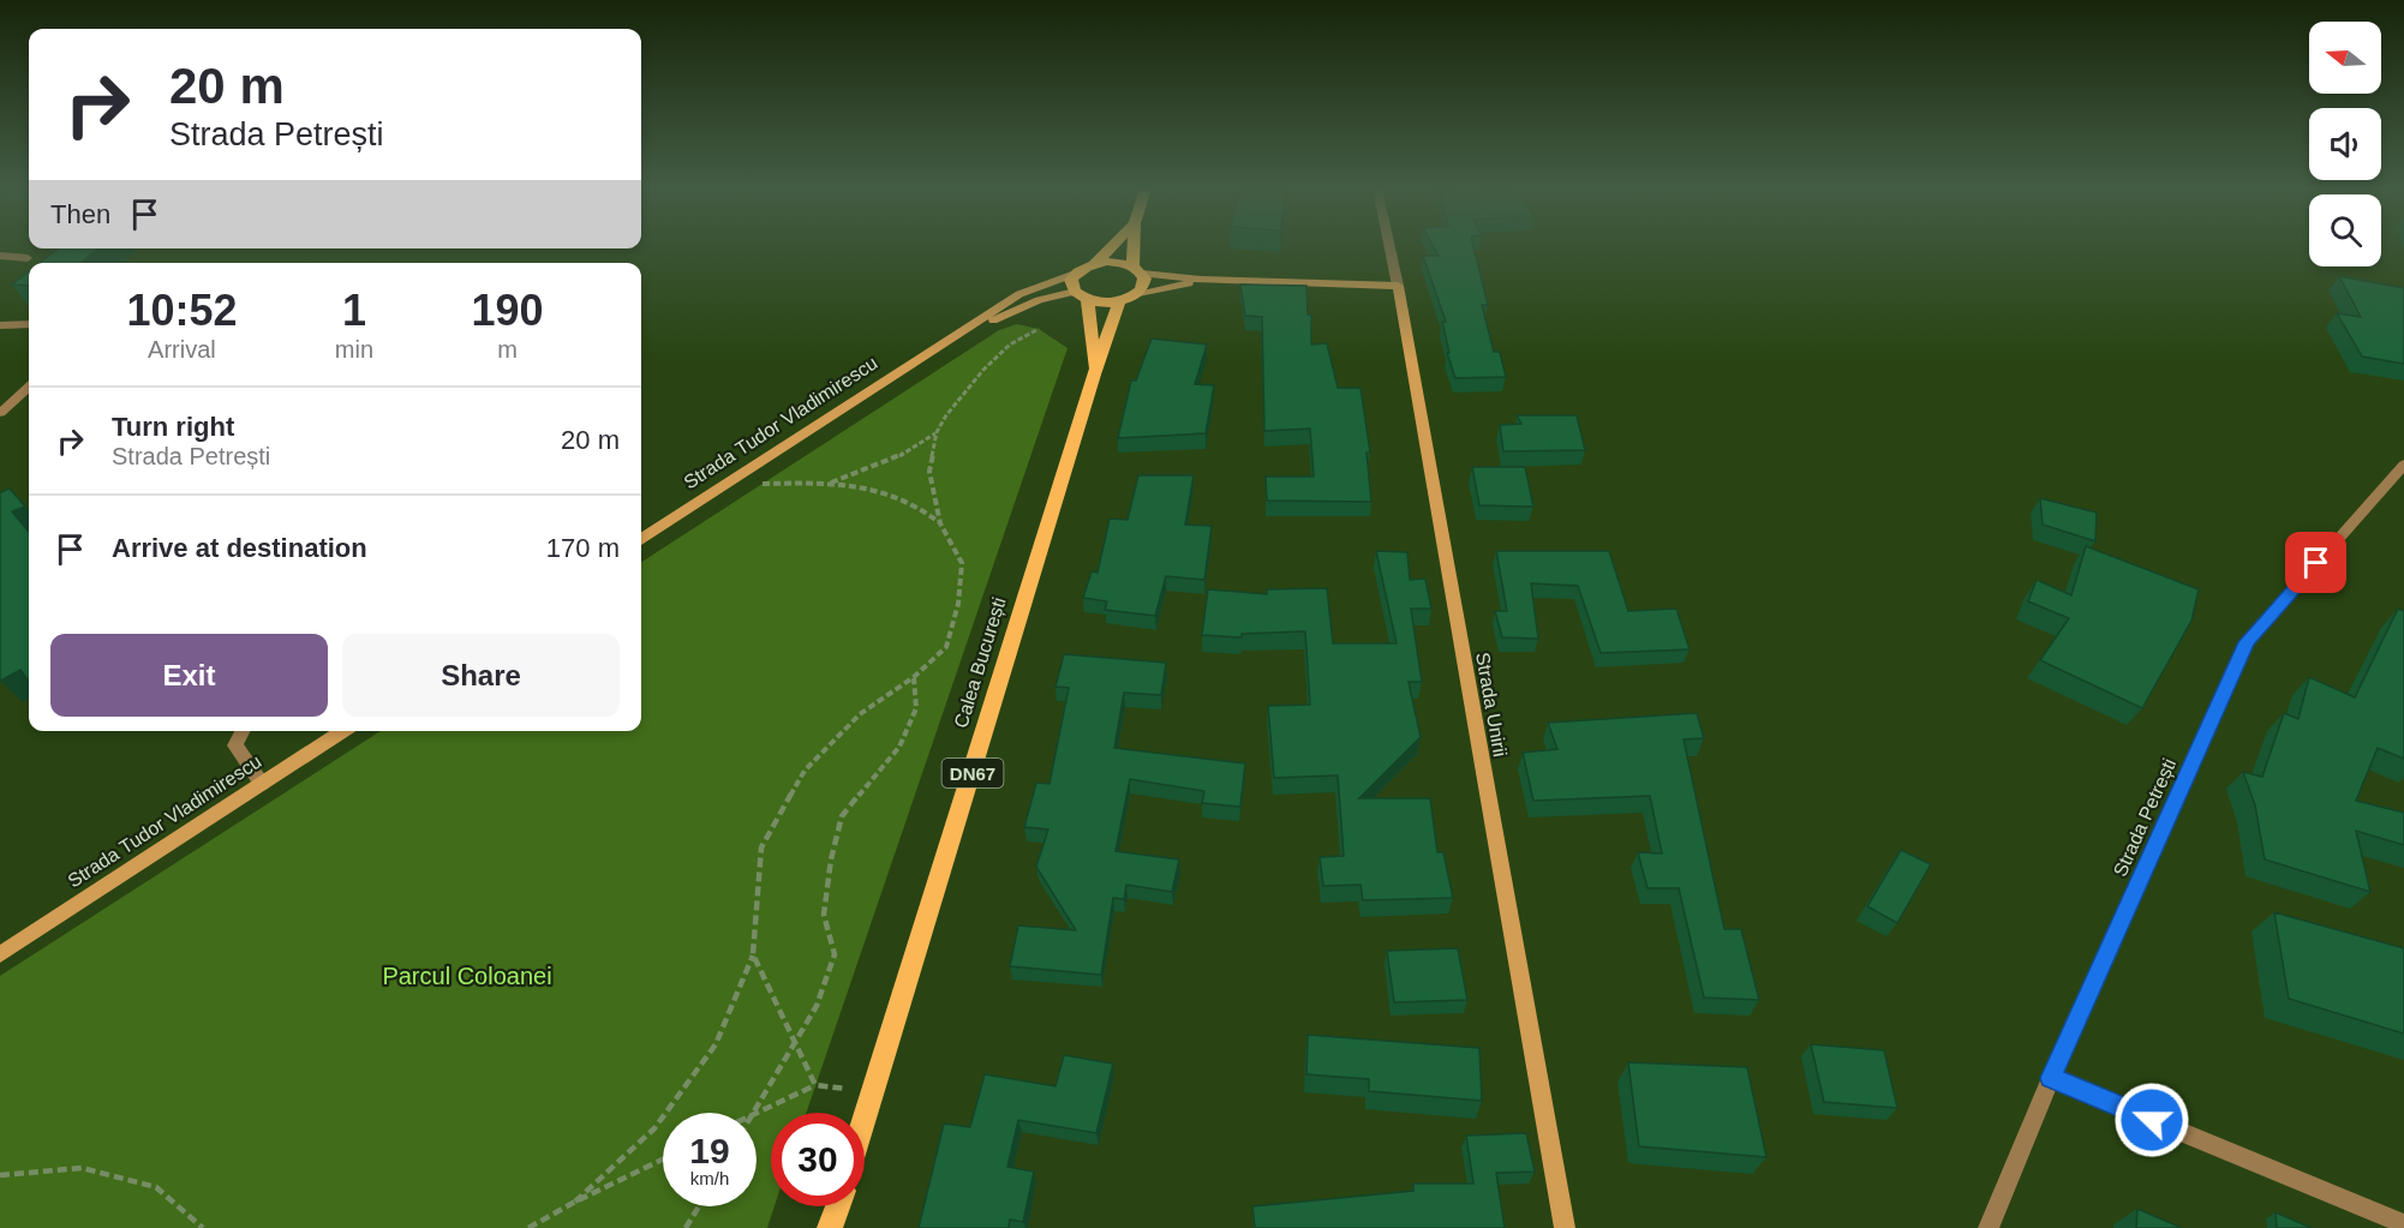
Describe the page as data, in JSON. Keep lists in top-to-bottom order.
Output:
{
  "streets": {
    "main road": [
      "Strada Tudor Vladimirescu",
      "Calea București",
      "Strada Unirii",
      "DN67"
    ],
    "street": ["Strada Petrești"]
  },
  "parks": ["Parcul Coloanei"],
  "north": "left",
  "page": {
    "turn": ["20 m", "Strada Petrești"],
    "then": "Then",
    "eta": [
      "10:52",
      "Arrival",
      "1",
      "min",
      "190",
      "m"
    ],
    "list": [
      {
        "name": "Turn right",
        "note": "Strada Petrești",
        "value": "20 m"
      },
      {
        "name": "Arrive at destination",
        "value": "170 m"
      }
    ],
    "buttons": ["Exit", "Share"],
    "speed": "19 km/h",
    "limit": "30"
  }
}
